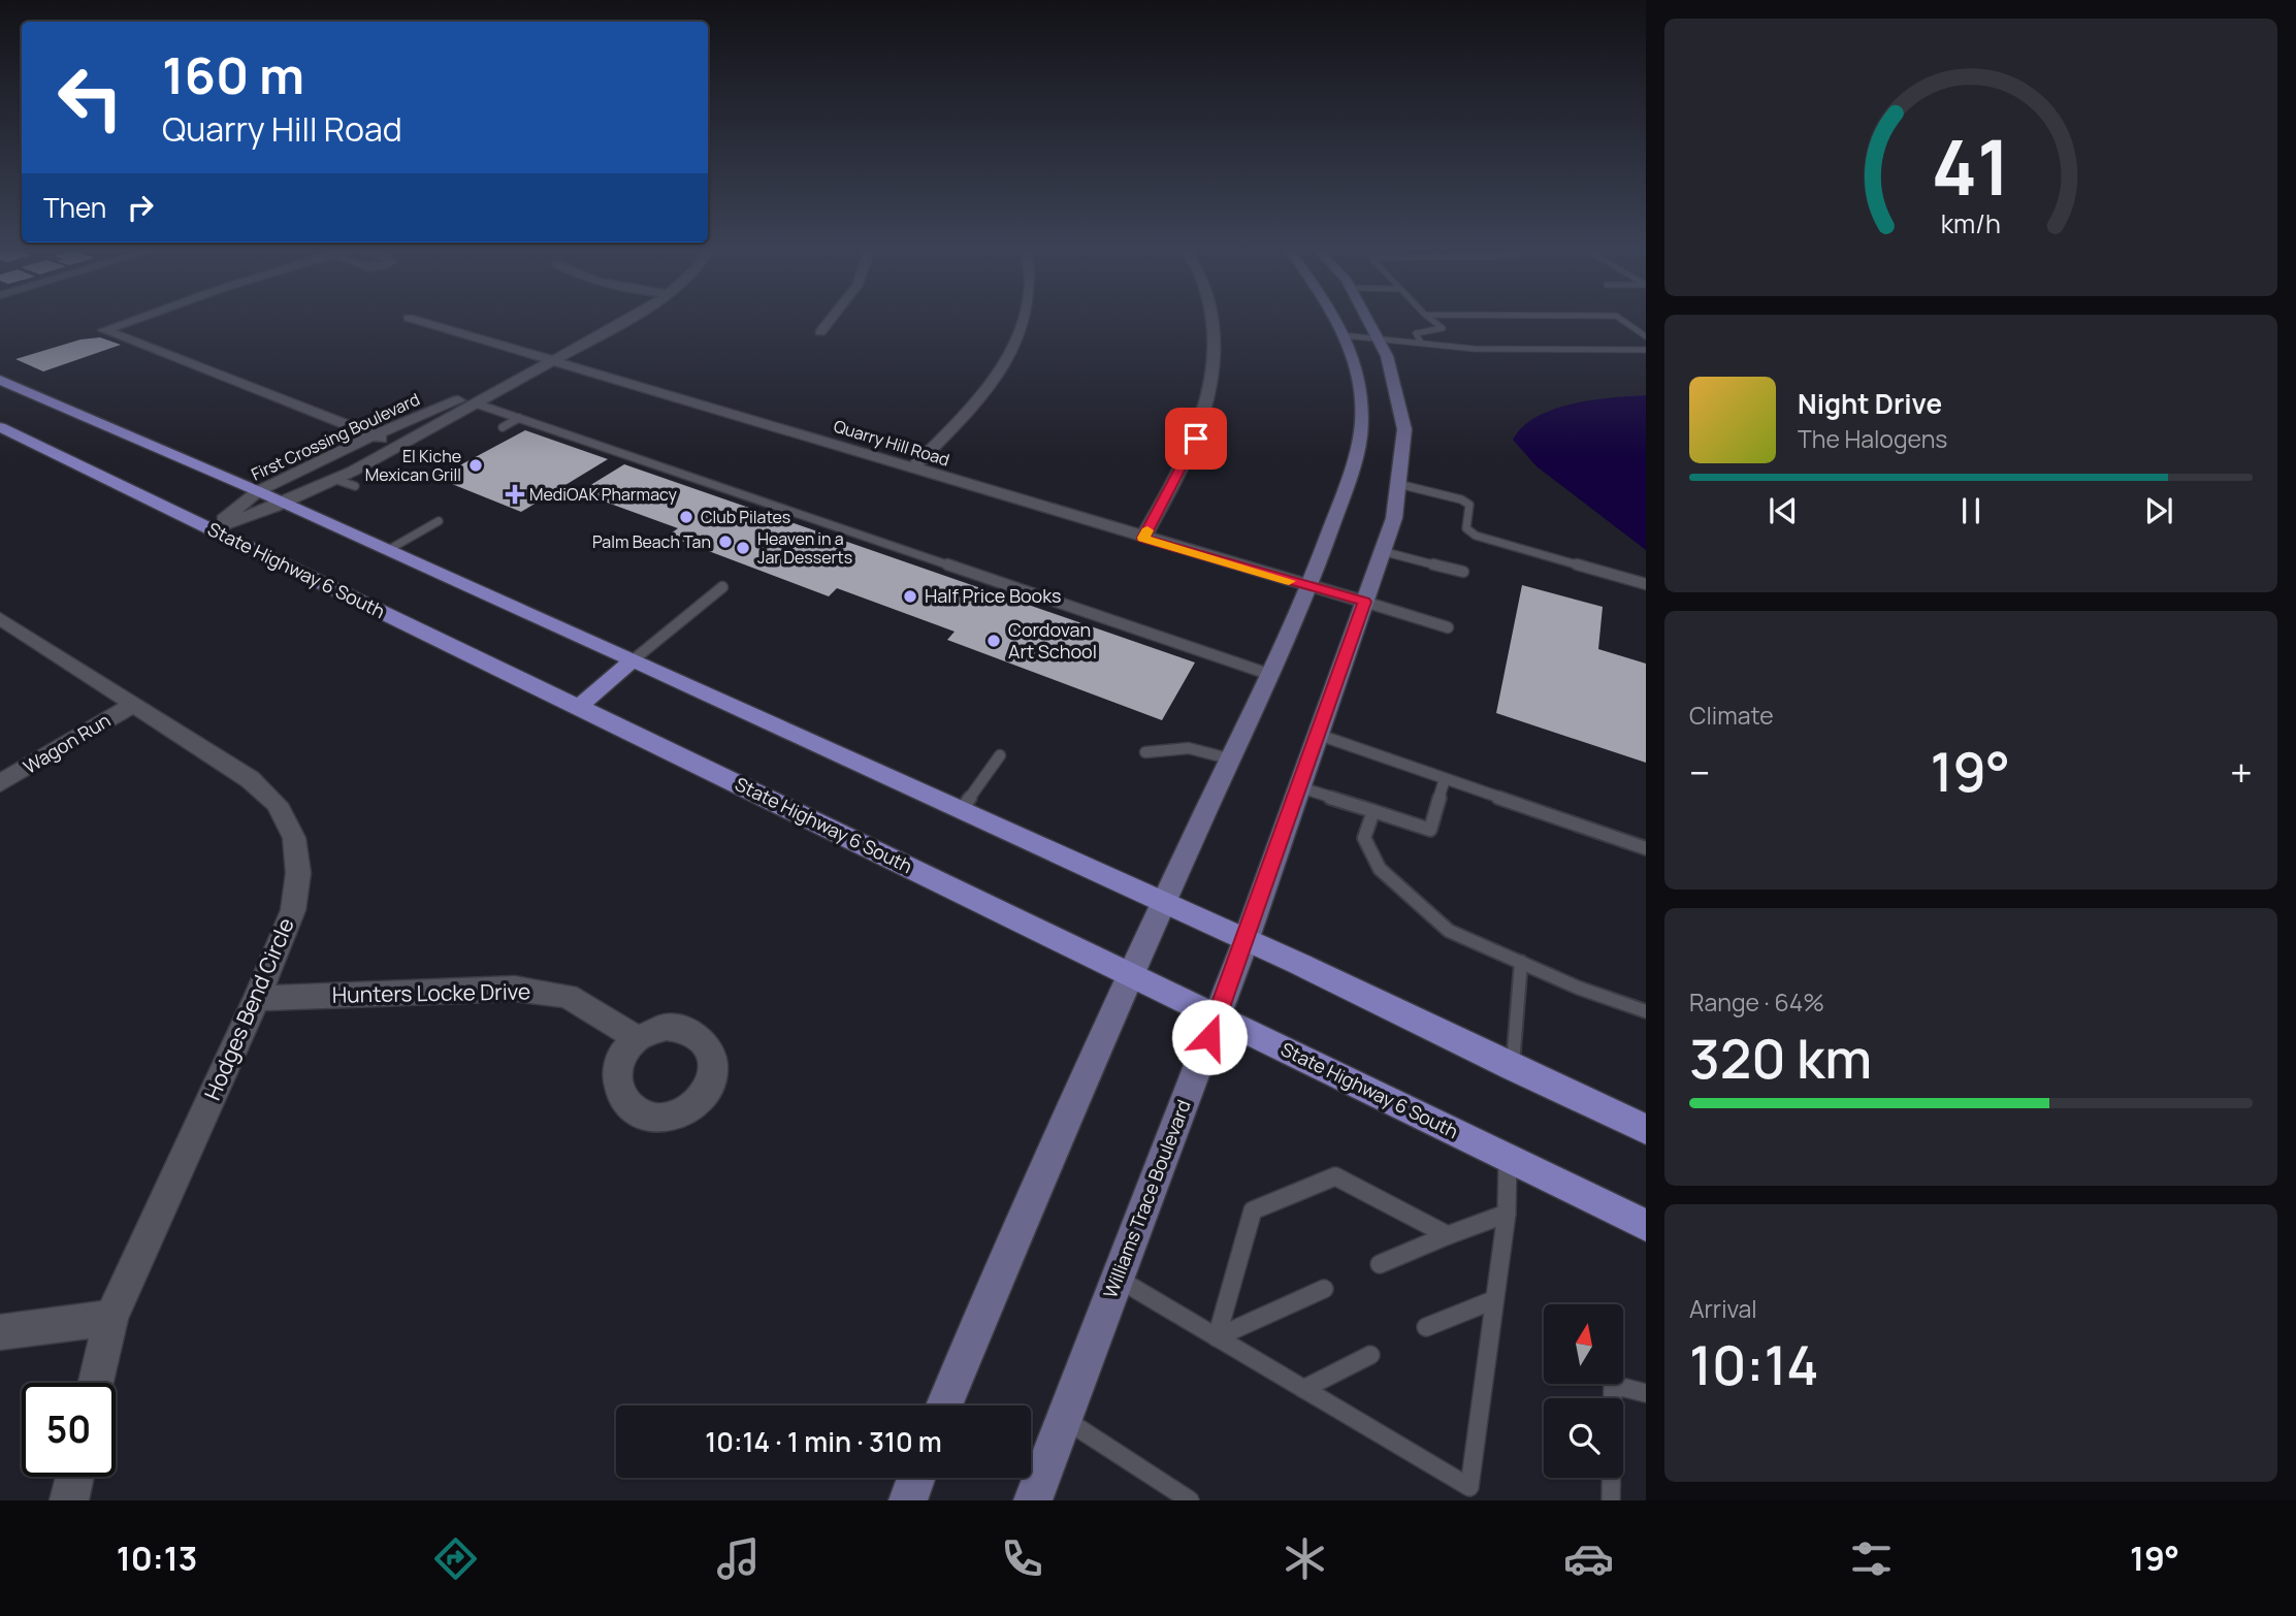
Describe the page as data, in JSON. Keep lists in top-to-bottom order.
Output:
{
  "streets": {
    "main road": ["State Highway 6 South", "Williams Trace Boulevard"],
    "street": [
      "First Crossing Boulevard",
      "Quarry Hill Road",
      "Wagon Run",
      "Hunters Locke Drive",
      "Hodges Bend Circle"
    ]
  },
  "crossings": [
    ["First Crossing Boulevard", "Quarry Hill Road"],
    ["First Crossing Boulevard", "State Highway 6 South"],
    ["Quarry Hill Road", "Williams Trace Boulevard"],
    ["State Highway 6 South", "Williams Trace Boulevard"],
    ["Wagon Run", "Hodges Bend Circle"],
    ["Hunters Locke Drive", "Hodges Bend Circle"]
  ],
  "places": {
    "other": [
      "El Kiche Mexican Grill",
      "Club Pilates",
      "Palm Beach Tan",
      "Heaven in a Jar Desserts",
      "Half Price Books",
      "Cordovan Art School"
    ],
    "health": ["MediOAK Pharmacy"]
  },
  "north": "top",
  "page": {
    "turn": ["160 m", "Quarry Hill Road"],
    "then": "Then",
    "song": ["Night Drive", "The Halogens"],
    "tile": [
      "Climate",
      ["Range · 64%", "320 km"],
      ["Arrival", "10:14"]
    ],
    "heat": ["−", "19°", "+"],
    "limit": "50",
    "trip": "10:14 · 1 min · 310 m",
    "tabs": ["10:13", "19°"],
    "gauge": ["41", "km/h"]
  }
}
